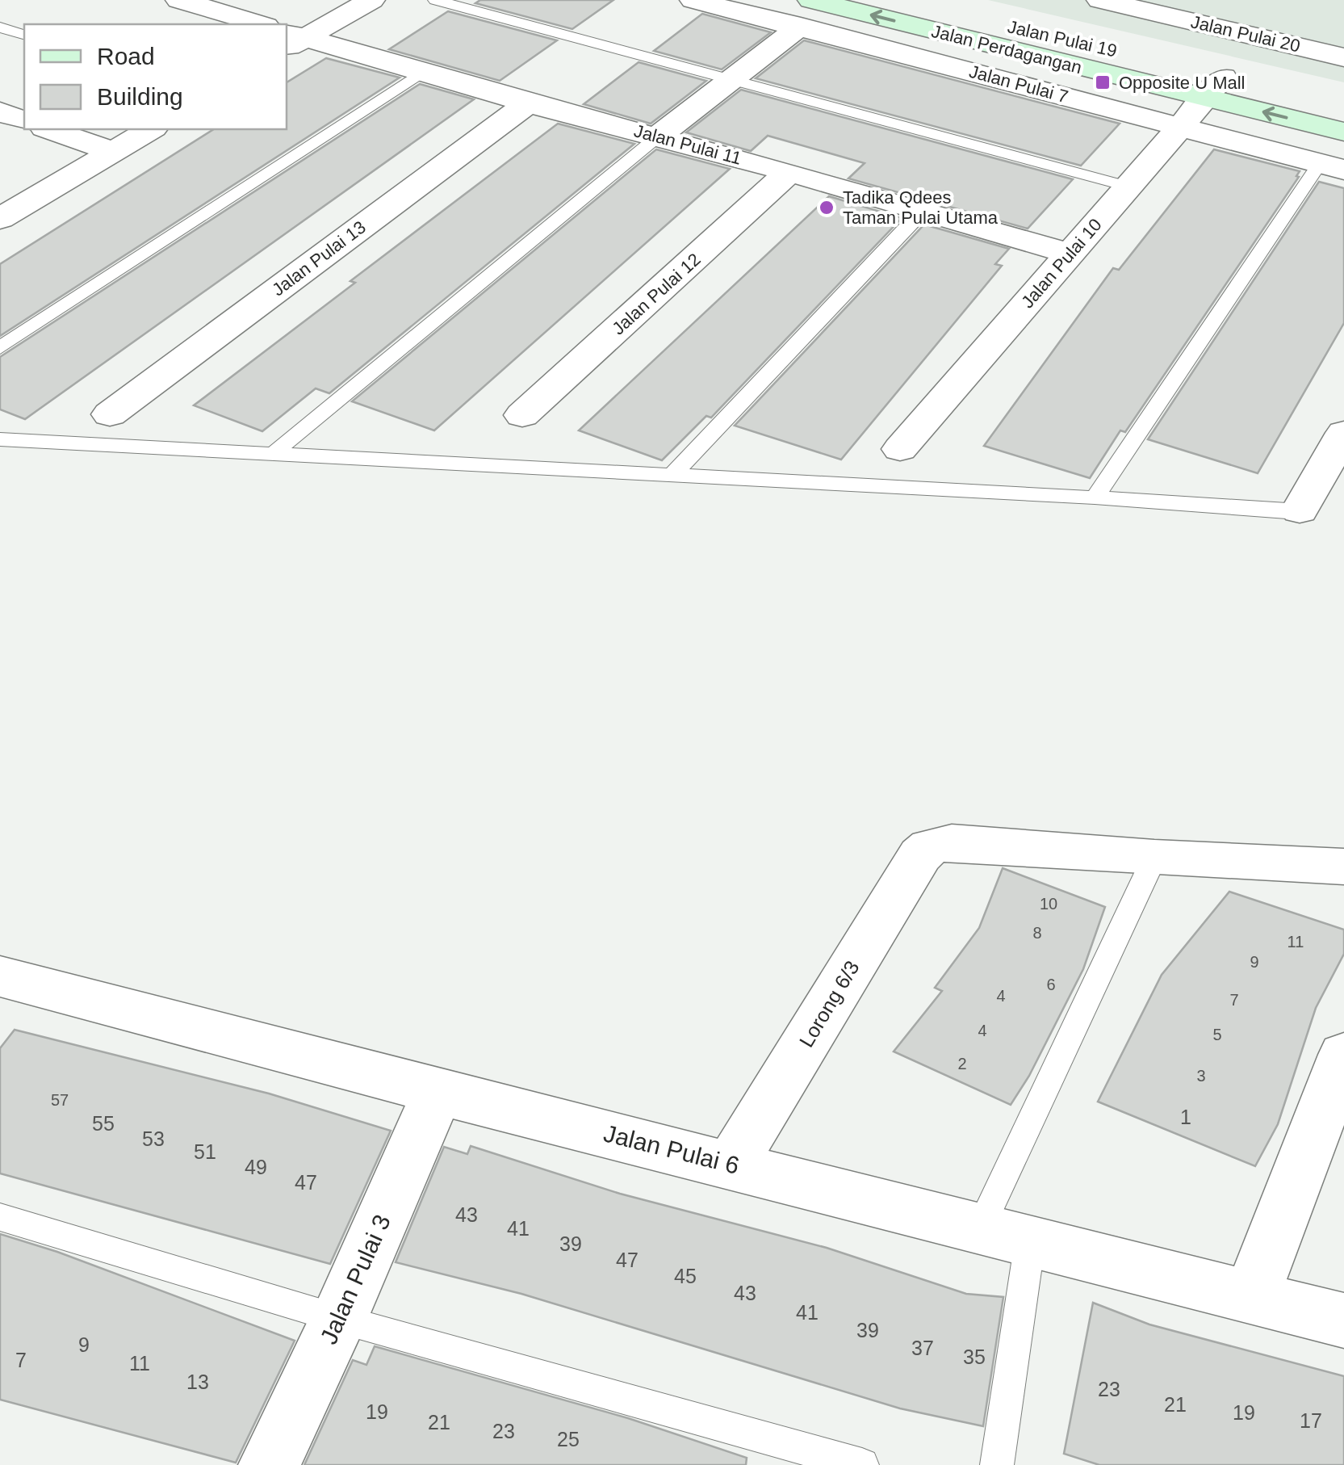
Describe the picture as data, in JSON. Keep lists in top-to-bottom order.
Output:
{
  "streets": {
    "main road": ["Jalan Pulai 19", "Jalan Perdagangan"],
    "street": [
      "Jalan Pulai 20",
      "Jalan Pulai 7",
      "Jalan Pulai 11",
      "Jalan Pulai 13",
      "Jalan Pulai 10",
      "Jalan Pulai 12",
      "Lorong 6/3",
      "Jalan Pulai 6",
      "Jalan Pulai 3"
    ]
  },
  "crossings": [
    ["Jalan Pulai 19", "Jalan Perdagangan"],
    ["Jalan Pulai 19", "Jalan Pulai 10"],
    ["Jalan Perdagangan", "Jalan Pulai 7"],
    ["Jalan Perdagangan", "Jalan Pulai 10"],
    ["Jalan Pulai 7", "Jalan Pulai 10"],
    ["Jalan Pulai 11", "Jalan Pulai 13"],
    ["Jalan Pulai 11", "Jalan Pulai 10"],
    ["Jalan Pulai 11", "Jalan Pulai 12"],
    ["Lorong 6/3", "Jalan Pulai 6"],
    ["Jalan Pulai 6", "Jalan Pulai 3"]
  ],
  "one_way": ["Jalan Perdagangan"],
  "places": {
    "transit": ["Opposite U Mall"],
    "other": ["Tadika Qdees Taman Pulai Utama"]
  },
  "house_numbers": [
    "10",
    "8",
    "11",
    "9",
    "6",
    "4",
    "7",
    "4",
    "5",
    "2",
    "3",
    "57",
    "1",
    "55",
    "53",
    "51",
    "49",
    "47",
    "43",
    "41",
    "39",
    "47",
    "45",
    "43",
    "41",
    "39",
    "9",
    "37",
    "35",
    "7",
    "11",
    "13",
    "23",
    "21",
    "19",
    "19",
    "17",
    "21",
    "23",
    "25"
  ],
  "legend": ["Road", "Building"]
}
